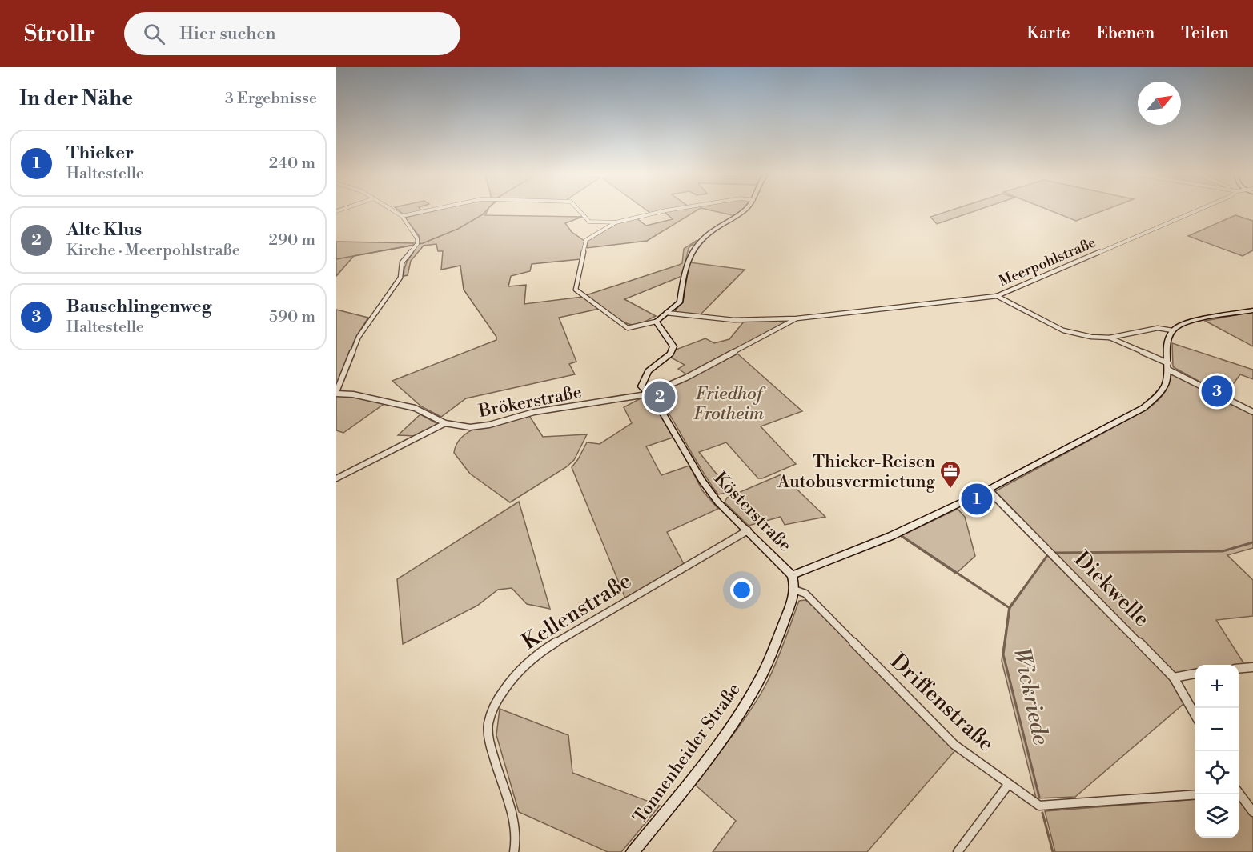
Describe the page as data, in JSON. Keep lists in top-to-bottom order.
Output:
{
  "streets": {
    "main road": ["Kösterstraße", "Tonnenheider Straße"],
    "street": [
      "Meerpohlstraße",
      "Brökerstraße",
      "Diekwelle",
      "Kellenstraße",
      "Driffenstraße"
    ]
  },
  "crossings": [
    ["Meerpohlstraße", "Brökerstraße"],
    ["Meerpohlstraße", "Kösterstraße"],
    ["Brökerstraße", "Kösterstraße"],
    ["Kösterstraße", "Kellenstraße"],
    ["Kösterstraße", "Tonnenheider Straße"],
    ["Driffenstraße", "Tonnenheider Straße"]
  ],
  "water": ["Wickriede"],
  "parks": ["Friedhof Frotheim"],
  "places": {
    "office": ["Thieker-Reisen Autobusvermietung"]
  },
  "north": "top right",
  "page": {
    "header": "Strollr",
    "search": "Hier suchen",
    "nav": ["Karte", "Ebenen", "Teilen"],
    "heading": ["In der Nähe", "3 Ergebnisse"],
    "list": [
      {
        "mark": "1",
        "name": "Thieker",
        "note": "Haltestelle",
        "value": "240 m"
      },
      {
        "mark": "2",
        "name": "Alte Klus",
        "note": "Kirche · Meerpohlstraße",
        "value": "290 m"
      },
      {
        "mark": "3",
        "name": "Bauschlingenweg",
        "note": "Haltestelle",
        "value": "590 m"
      }
    ],
    "pins": ["3", "2", "1"],
    "map_buttons": ["+", "−"]
  }
}
